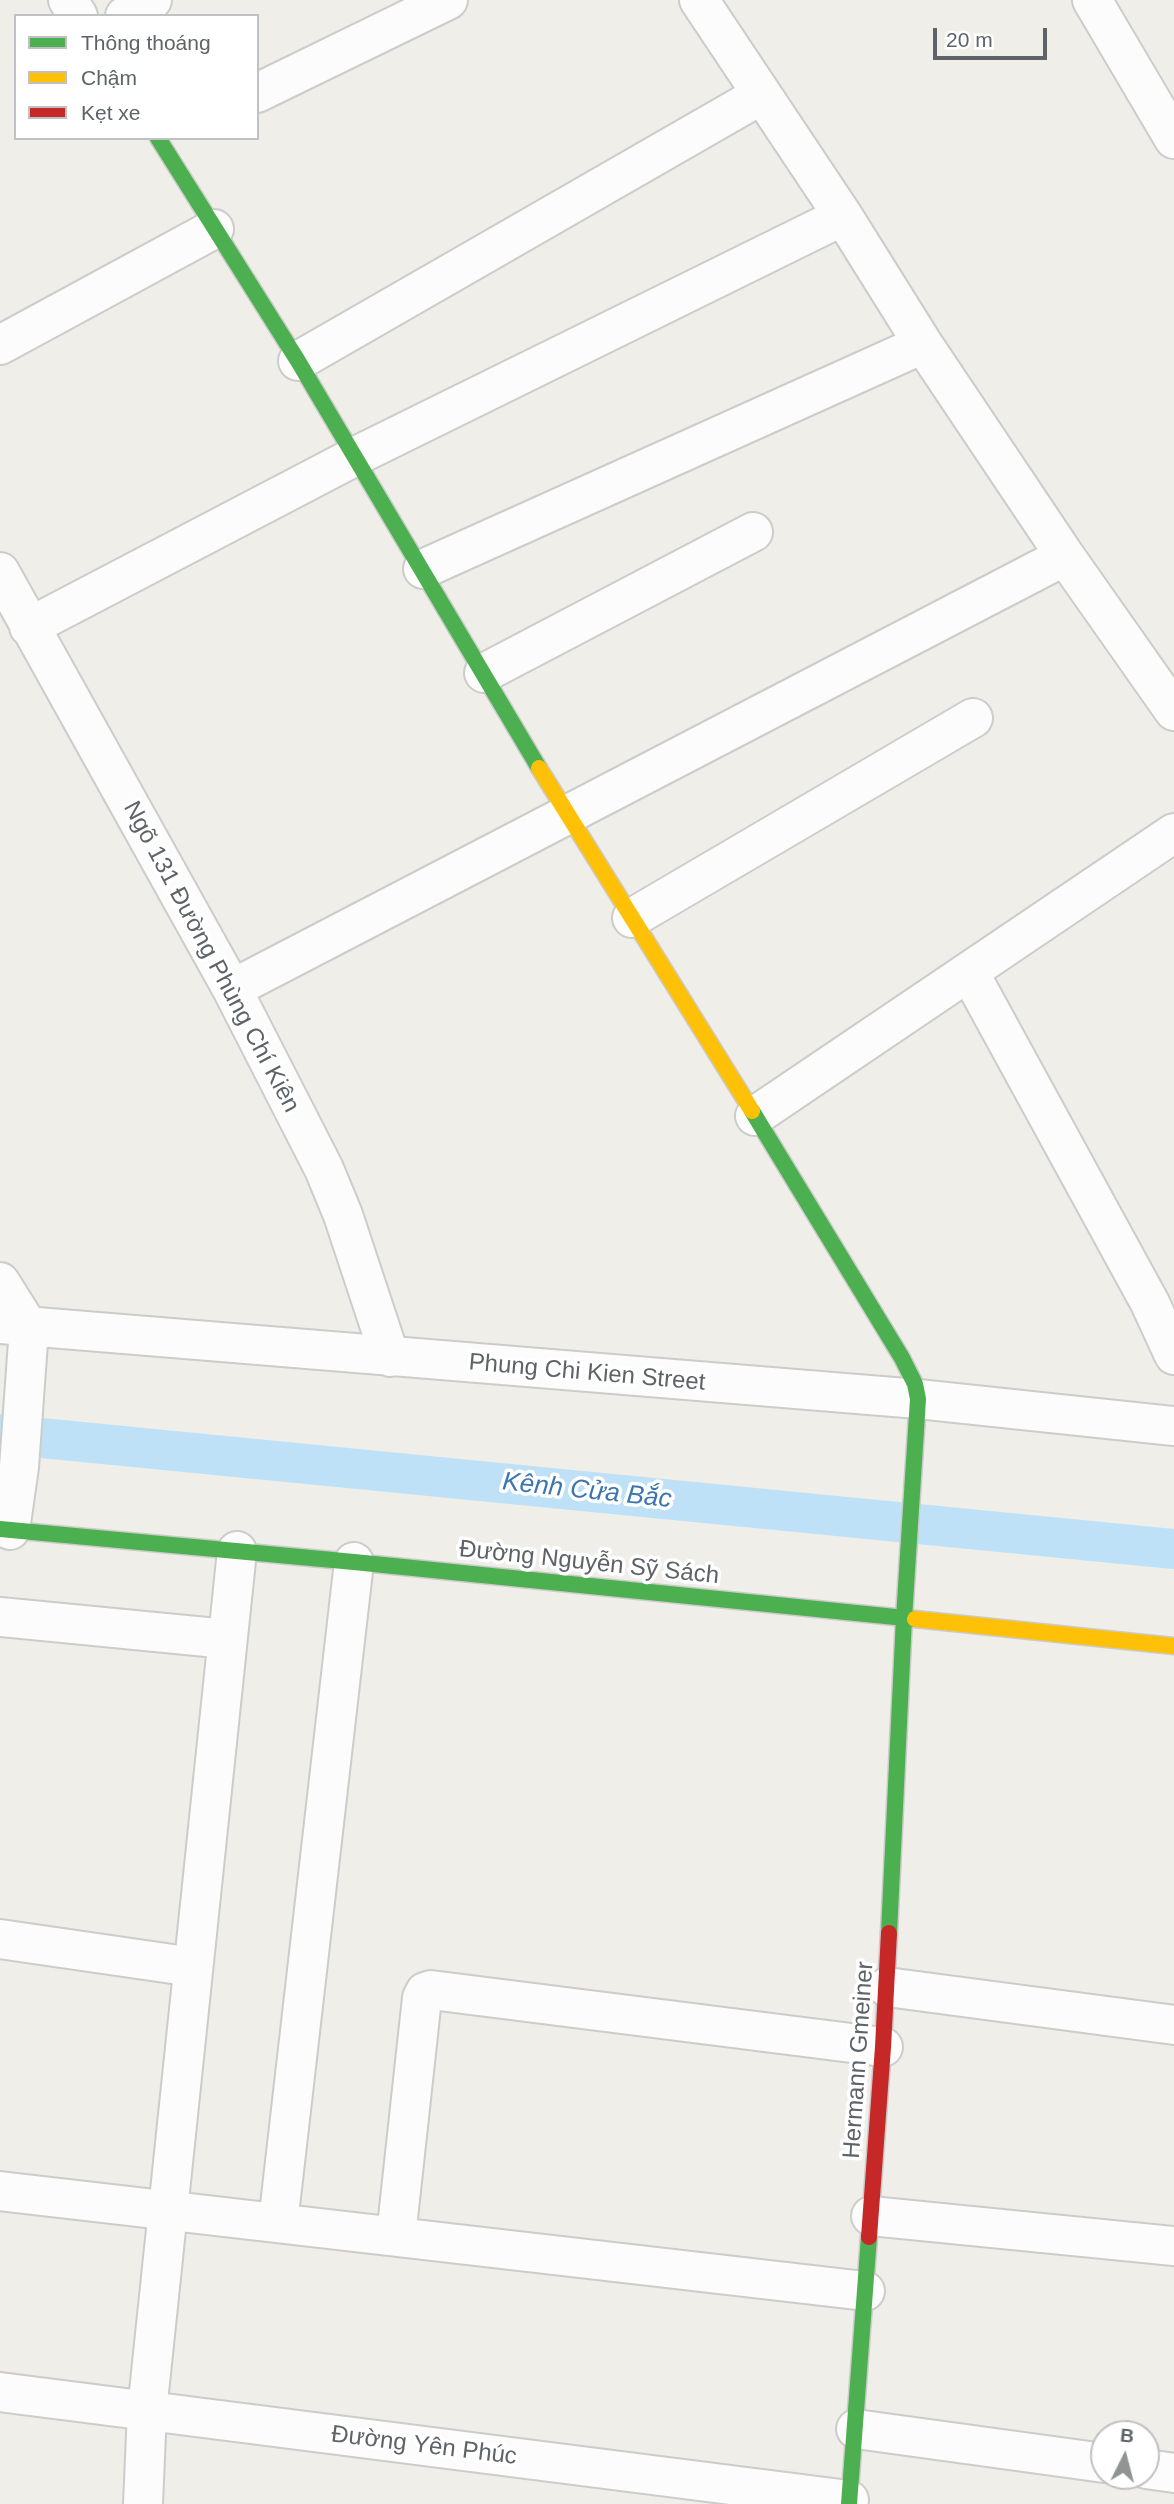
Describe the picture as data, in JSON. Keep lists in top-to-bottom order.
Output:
{
  "streets": {
    "street": [
      "Ngõ 131 Đường Phùng Chí Kiên",
      "Phung Chi Kien Street",
      "Đường Nguyễn Sỹ Sách",
      "Hermann Gmeiner",
      "Đường Yên Phúc"
    ]
  },
  "crossings": [
    ["Ngõ 131 Đường Phùng Chí Kiên", "Phung Chi Kien Street"],
    ["Phung Chi Kien Street", "Hermann Gmeiner"],
    ["Đường Nguyễn Sỹ Sách", "Hermann Gmeiner"],
    ["Hermann Gmeiner", "Đường Yên Phúc"]
  ],
  "water": ["Kênh Cửa Bắc"],
  "legend": ["Thông thoáng", "Chậm", "Kẹt xe"],
  "scale_bar": "20 m",
  "north": "top"
}
